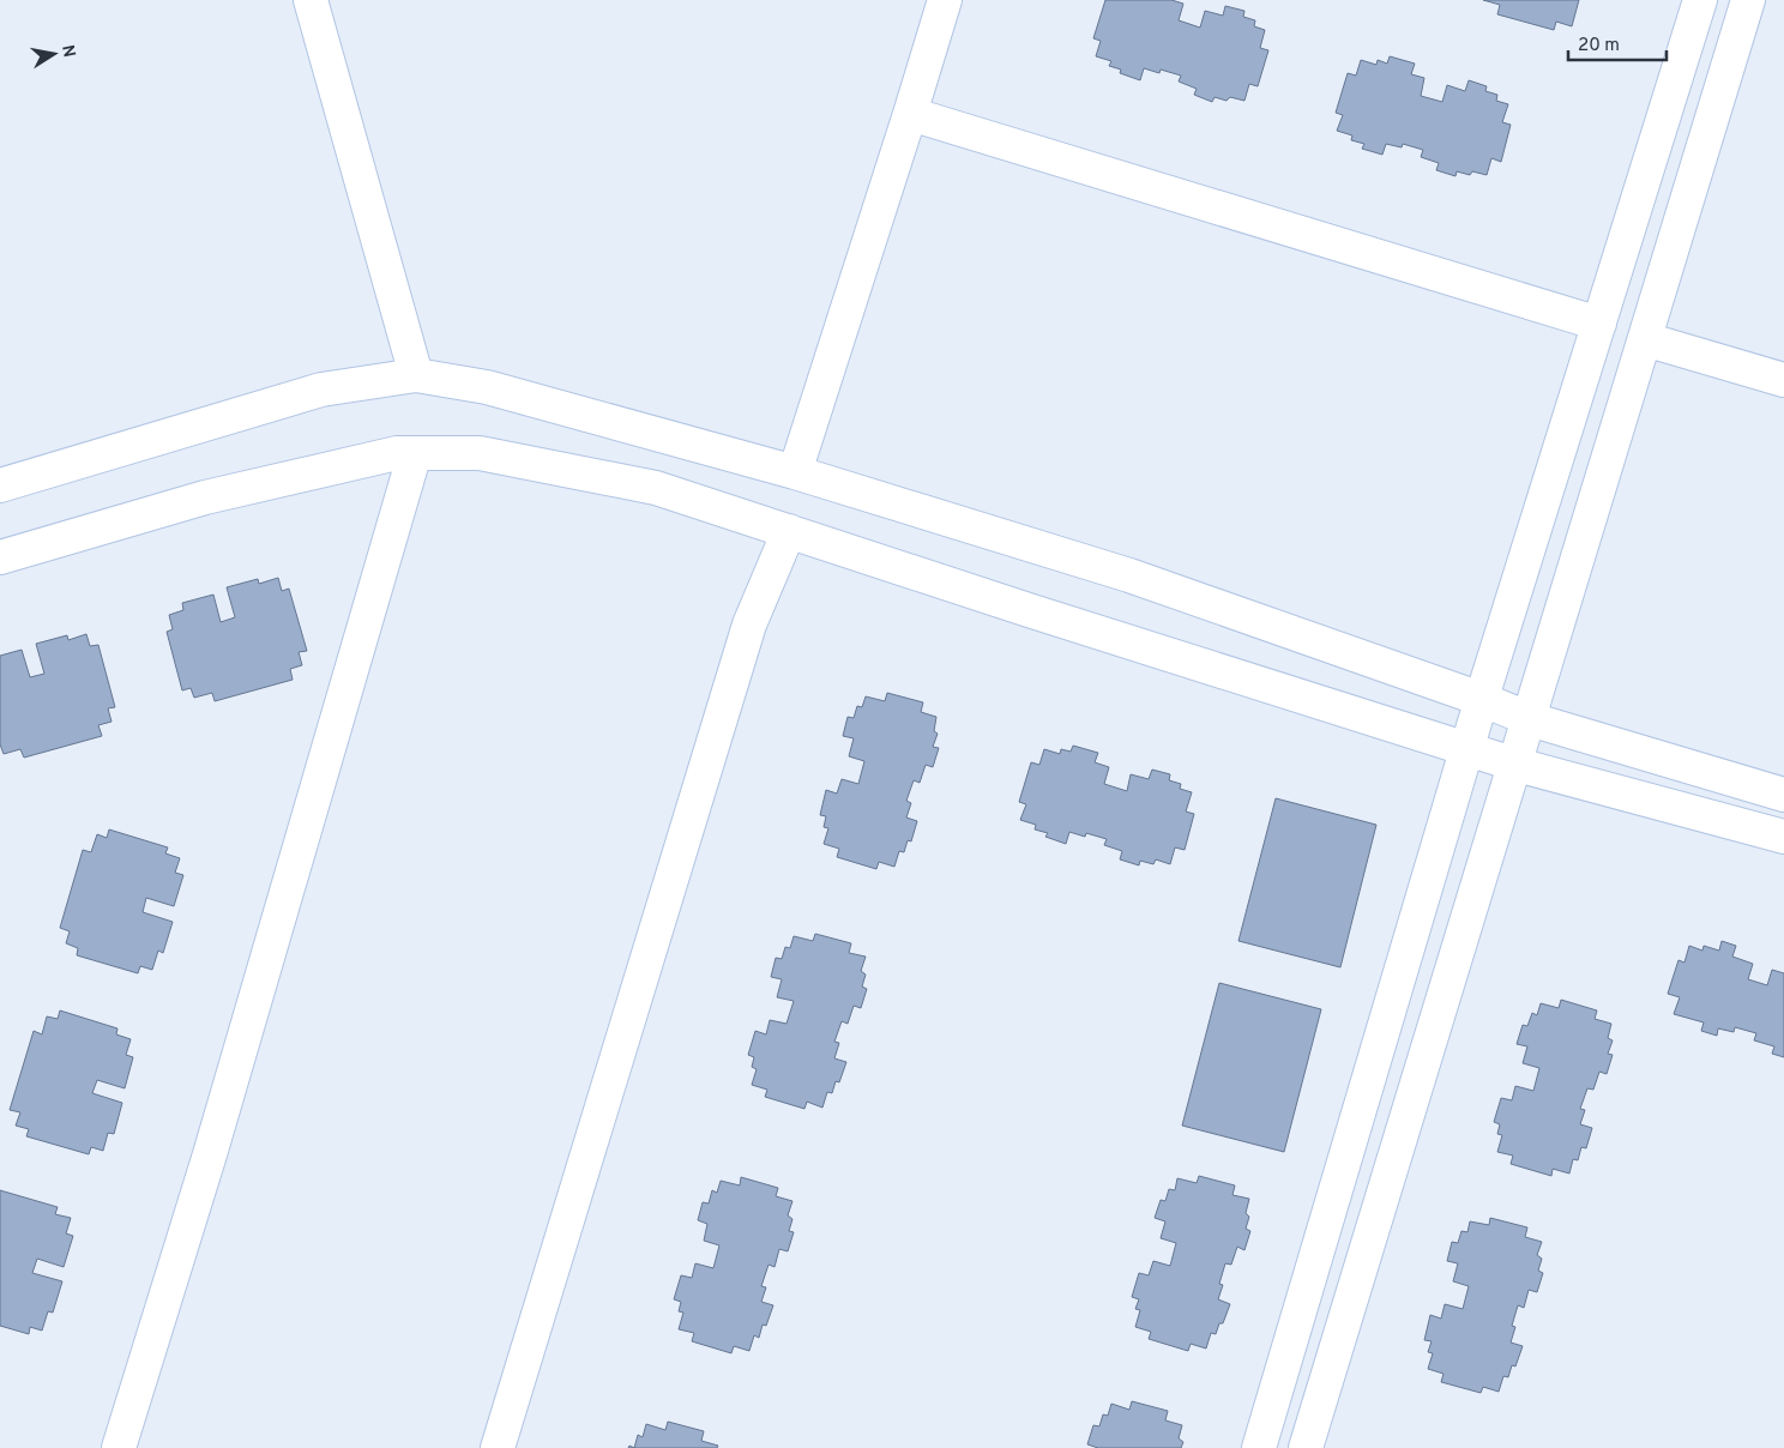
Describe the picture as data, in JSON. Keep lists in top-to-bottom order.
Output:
{
  "scale_bar": "20 m",
  "north": "right"
}
